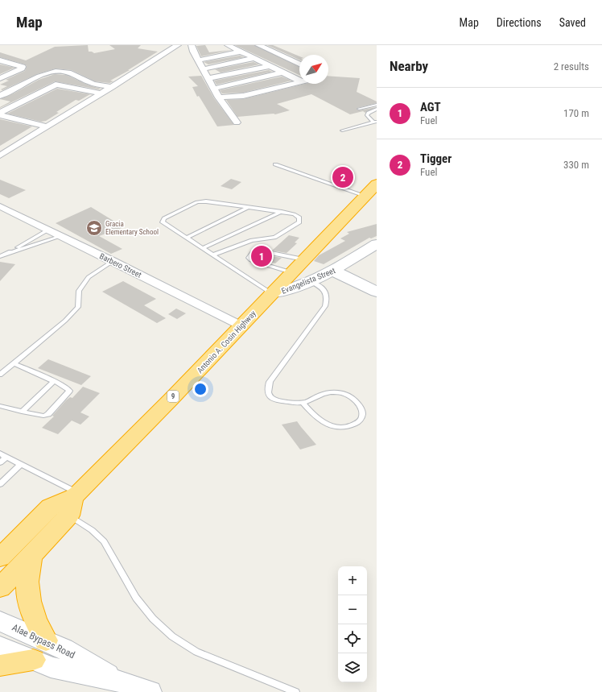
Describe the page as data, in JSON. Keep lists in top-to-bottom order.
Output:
{
  "streets": {
    "highway": ["Antonio A. Cosin Highway", "9"],
    "street": ["Barbero Street", "Evangelista Street", "Alae Bypass Road"]
  },
  "crossings": [
    ["Barbero Street", "Antonio A. Cosin Highway"],
    ["Evangelista Street", "Antonio A. Cosin Highway"]
  ],
  "places": {
    "school or university": ["Gracia Elementary School"]
  },
  "north": "top right",
  "page": {
    "header": "Map",
    "nav": ["Map", "Directions", "Saved"],
    "heading": ["Nearby", "2 results"],
    "list": [
      {
        "mark": "1",
        "name": "AGT",
        "note": "Fuel",
        "value": "170 m"
      },
      {
        "mark": "2",
        "name": "Tigger",
        "note": "Fuel",
        "value": "330 m"
      }
    ],
    "pins": ["2", "1"],
    "map_buttons": ["+", "−"]
  }
}
